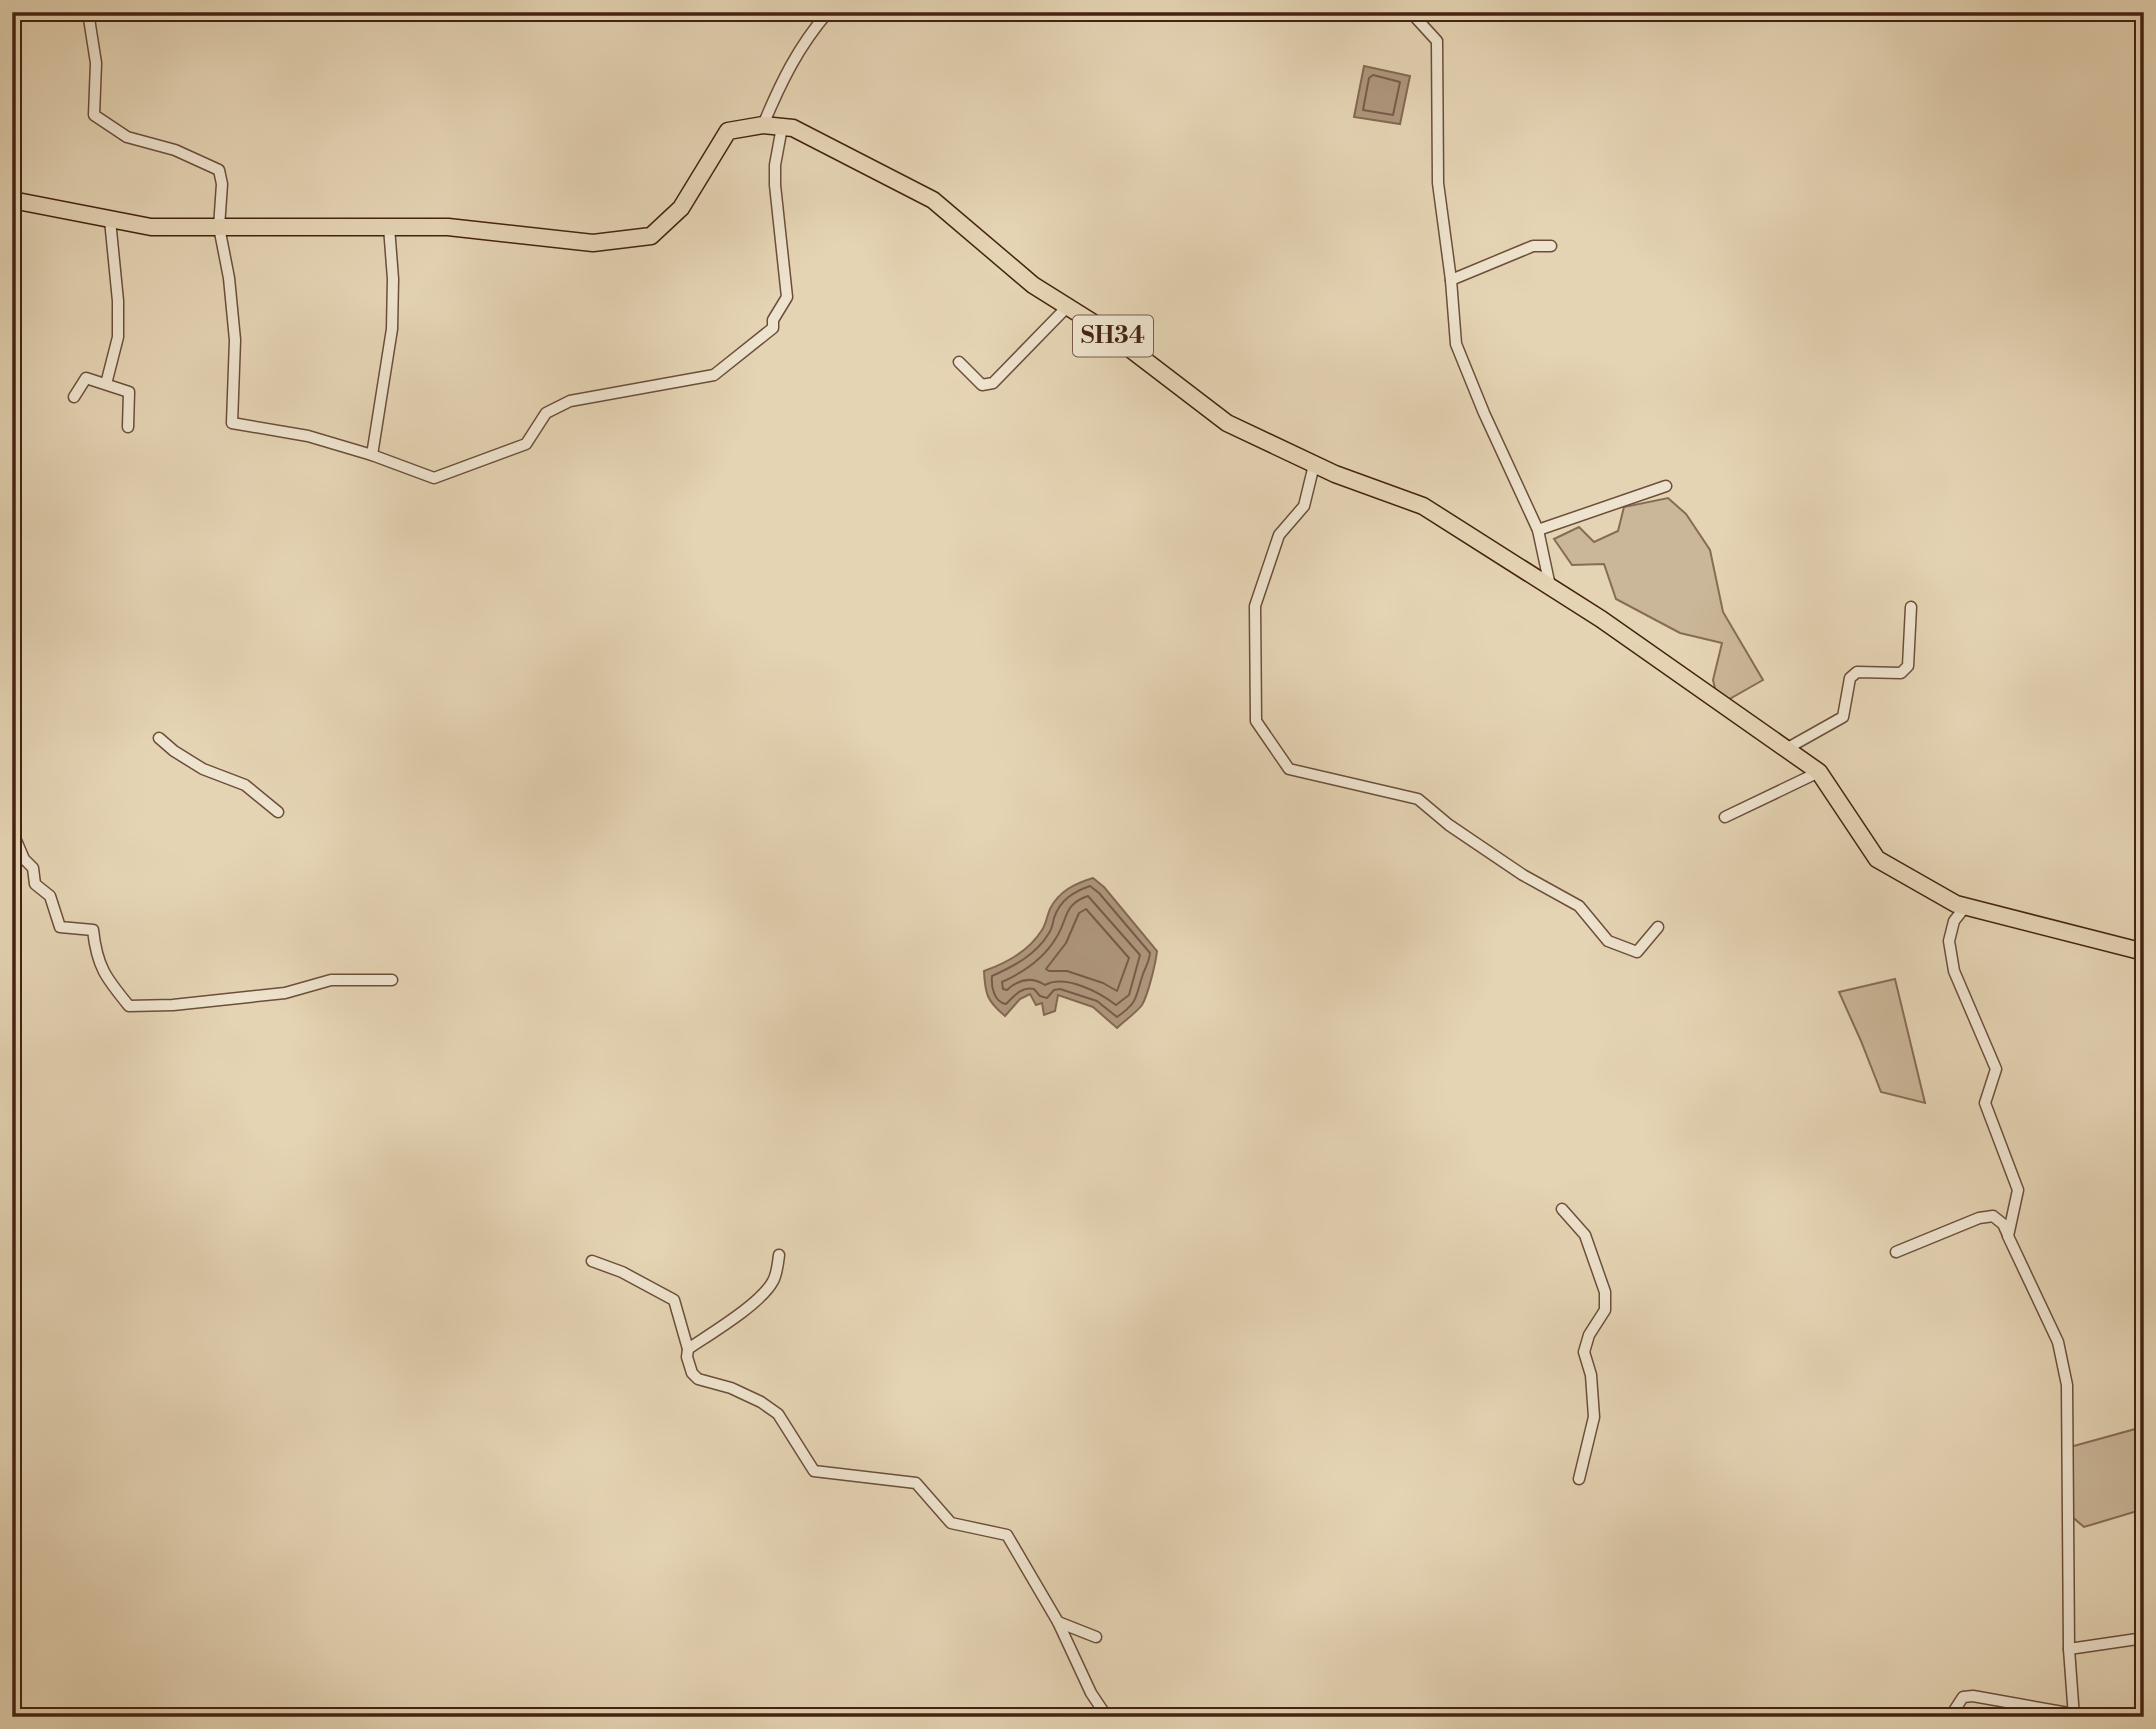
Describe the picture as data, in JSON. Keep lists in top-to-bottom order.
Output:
{
  "streets": {
    "main road": ["SH34"]
  }
}
